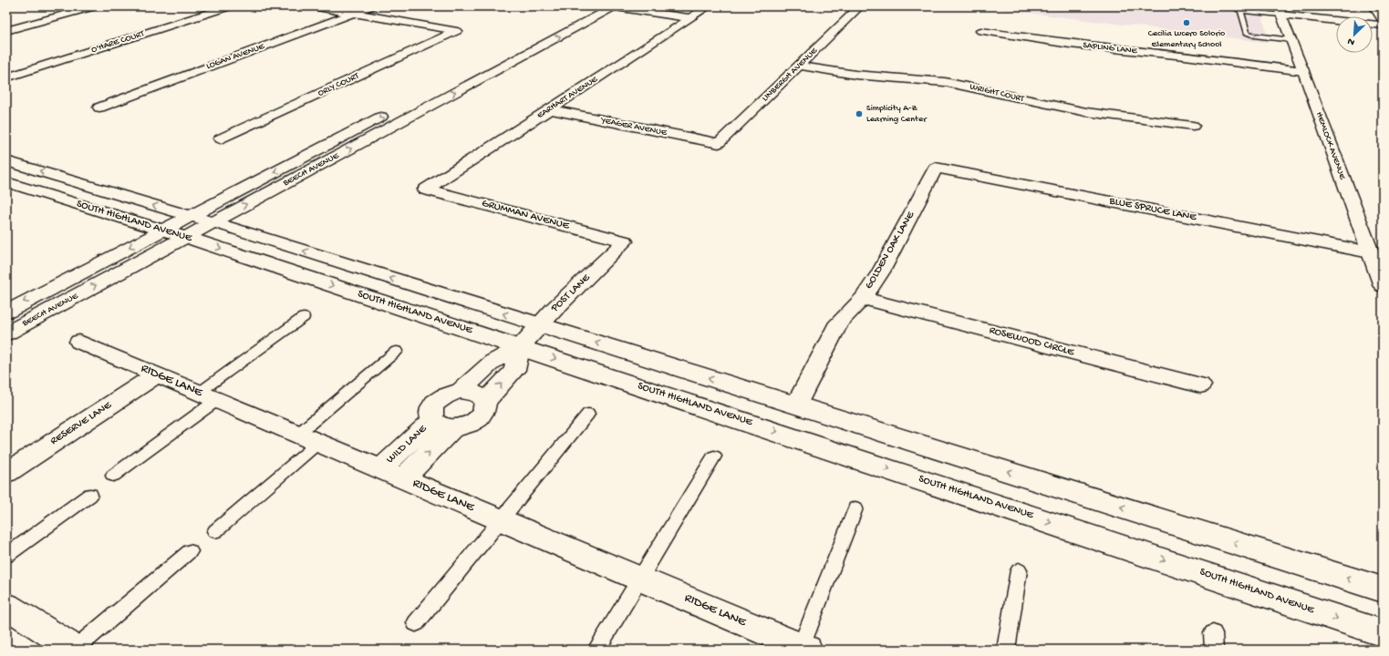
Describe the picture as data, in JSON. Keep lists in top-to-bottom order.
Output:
{
  "streets": {
    "street": [
      "O'HARE COURT",
      "SAPLING LANE",
      "LOGAN AVENUE",
      "LINBERGH AVENUE",
      "ORLY COURT",
      "WRIGHT COURT",
      "EARHART AVENUE",
      "YEAGER AVENUE",
      "HEMLOCK AVENUE",
      "BEECH AVENUE",
      "BLUE SPRUCE LANE",
      "GRUMMAN AVENUE",
      "SOUTH HIGHLAND AVENUE",
      "GOLDEN OAK LANE",
      "POST LANE",
      "ROSEWOOD CIRCLE",
      "RIDGE LANE",
      "RESERVE LANE",
      "WILD LANE"
    ]
  },
  "crossings": [
    ["SAPLING LANE", "HEMLOCK AVENUE"],
    ["LOGAN AVENUE", "ORLY COURT"],
    ["LINBERGH AVENUE", "WRIGHT COURT"],
    ["LINBERGH AVENUE", "YEAGER AVENUE"],
    ["EARHART AVENUE", "YEAGER AVENUE"],
    ["EARHART AVENUE", "GRUMMAN AVENUE"],
    ["HEMLOCK AVENUE", "BLUE SPRUCE LANE"],
    ["BEECH AVENUE", "SOUTH HIGHLAND AVENUE"],
    ["BLUE SPRUCE LANE", "GOLDEN OAK LANE"],
    ["GRUMMAN AVENUE", "POST LANE"],
    ["SOUTH HIGHLAND AVENUE", "GOLDEN OAK LANE"],
    ["SOUTH HIGHLAND AVENUE", "POST LANE"],
    ["GOLDEN OAK LANE", "ROSEWOOD CIRCLE"],
    ["RIDGE LANE", "RESERVE LANE"],
    ["RIDGE LANE", "WILD LANE"]
  ],
  "places": ["Cecilia Lucero Solorio Elementary School", "Simplicity A-Z Learning Center"],
  "north": "bottom left"
}
